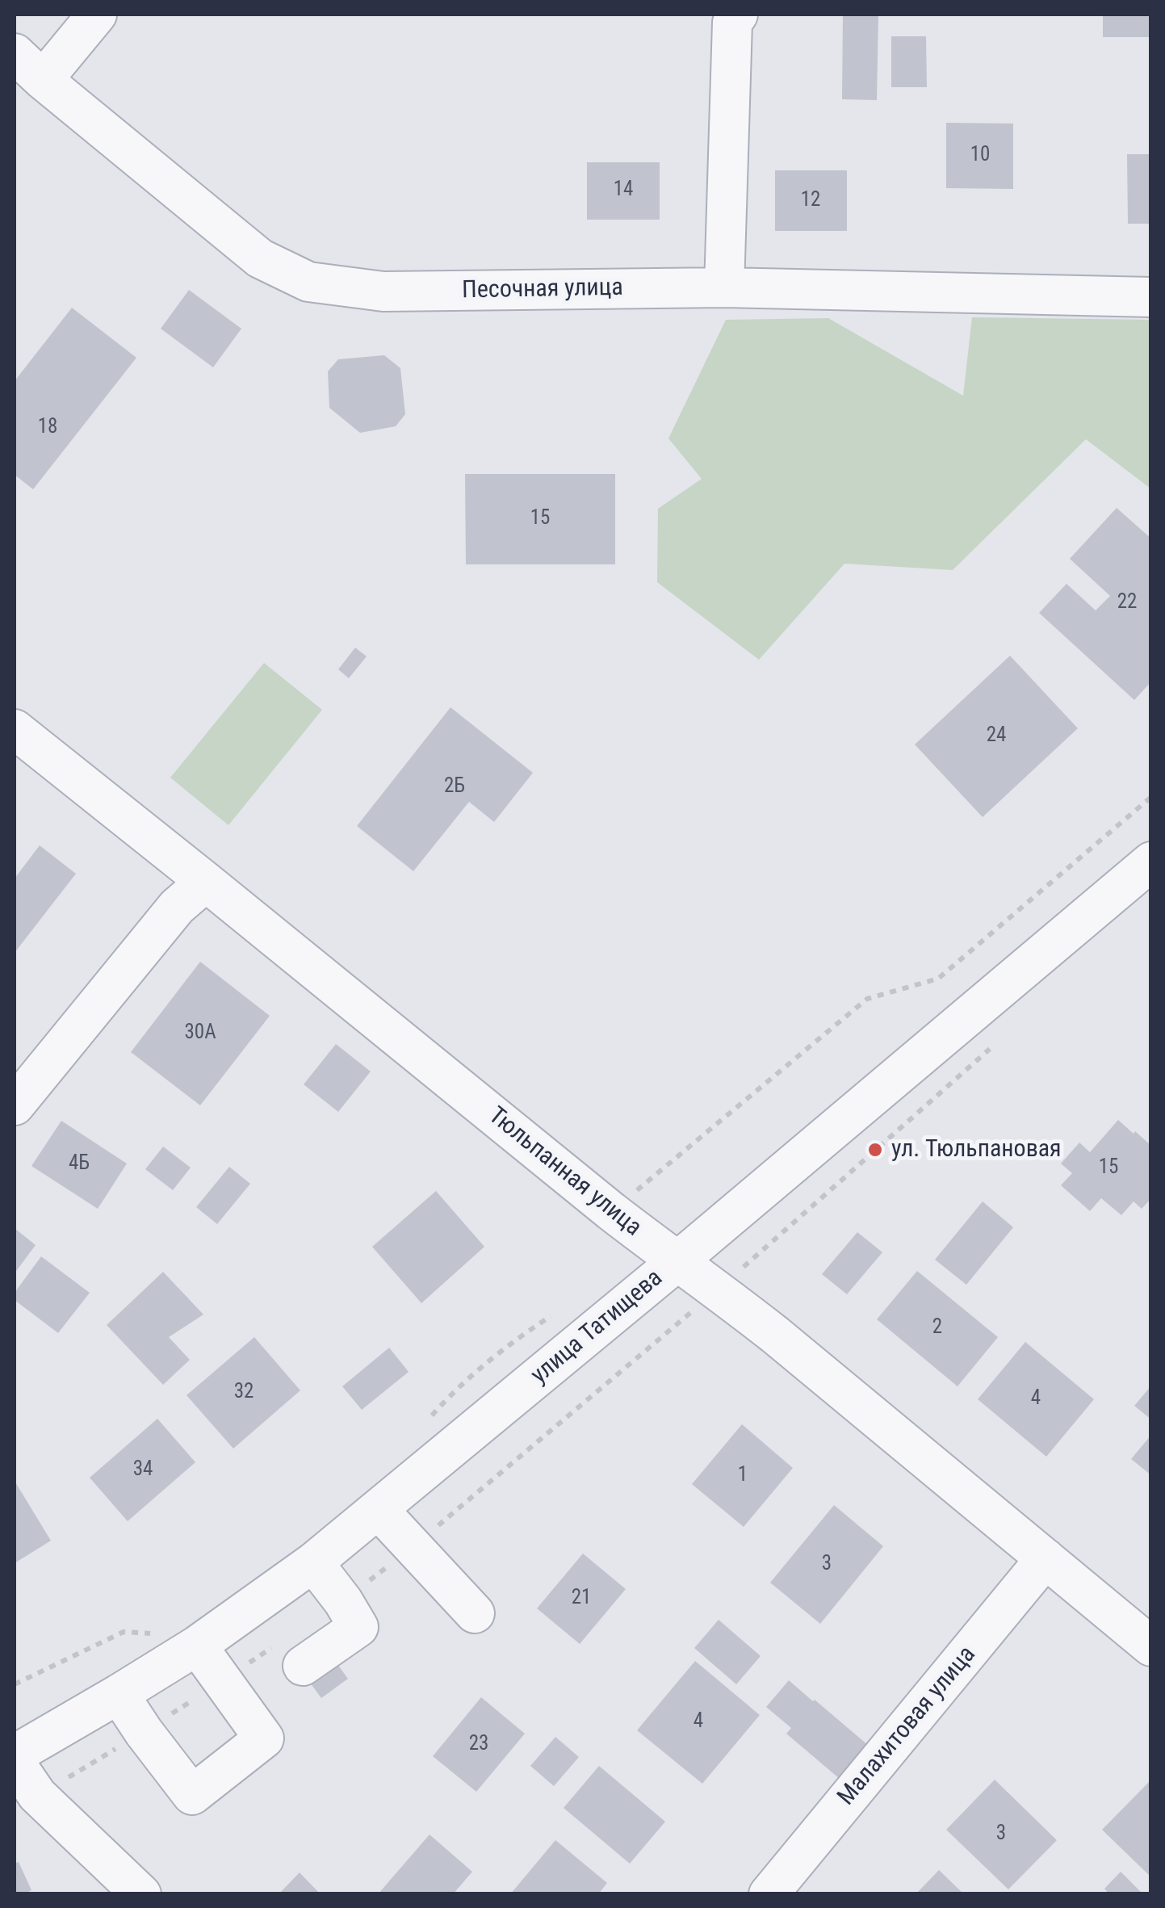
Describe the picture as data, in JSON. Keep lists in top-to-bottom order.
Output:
{
  "streets": {
    "street": [
      "Песочная улица",
      "Тюльпанная улица",
      "улица Татищева",
      "Малахитовая улица"
    ]
  },
  "crossings": [
    ["Тюльпанная улица", "улица Татищева"],
    ["Тюльпанная улица", "Малахитовая улица"]
  ],
  "places": ["ул. Тюльпановая"],
  "house_numbers": [
    "10",
    "14",
    "12",
    "18",
    "15",
    "22",
    "24",
    "2Б",
    "30А",
    "4Б",
    "15",
    "2",
    "32",
    "4",
    "34",
    "1",
    "3",
    "21",
    "4",
    "23",
    "3"
  ]
}
